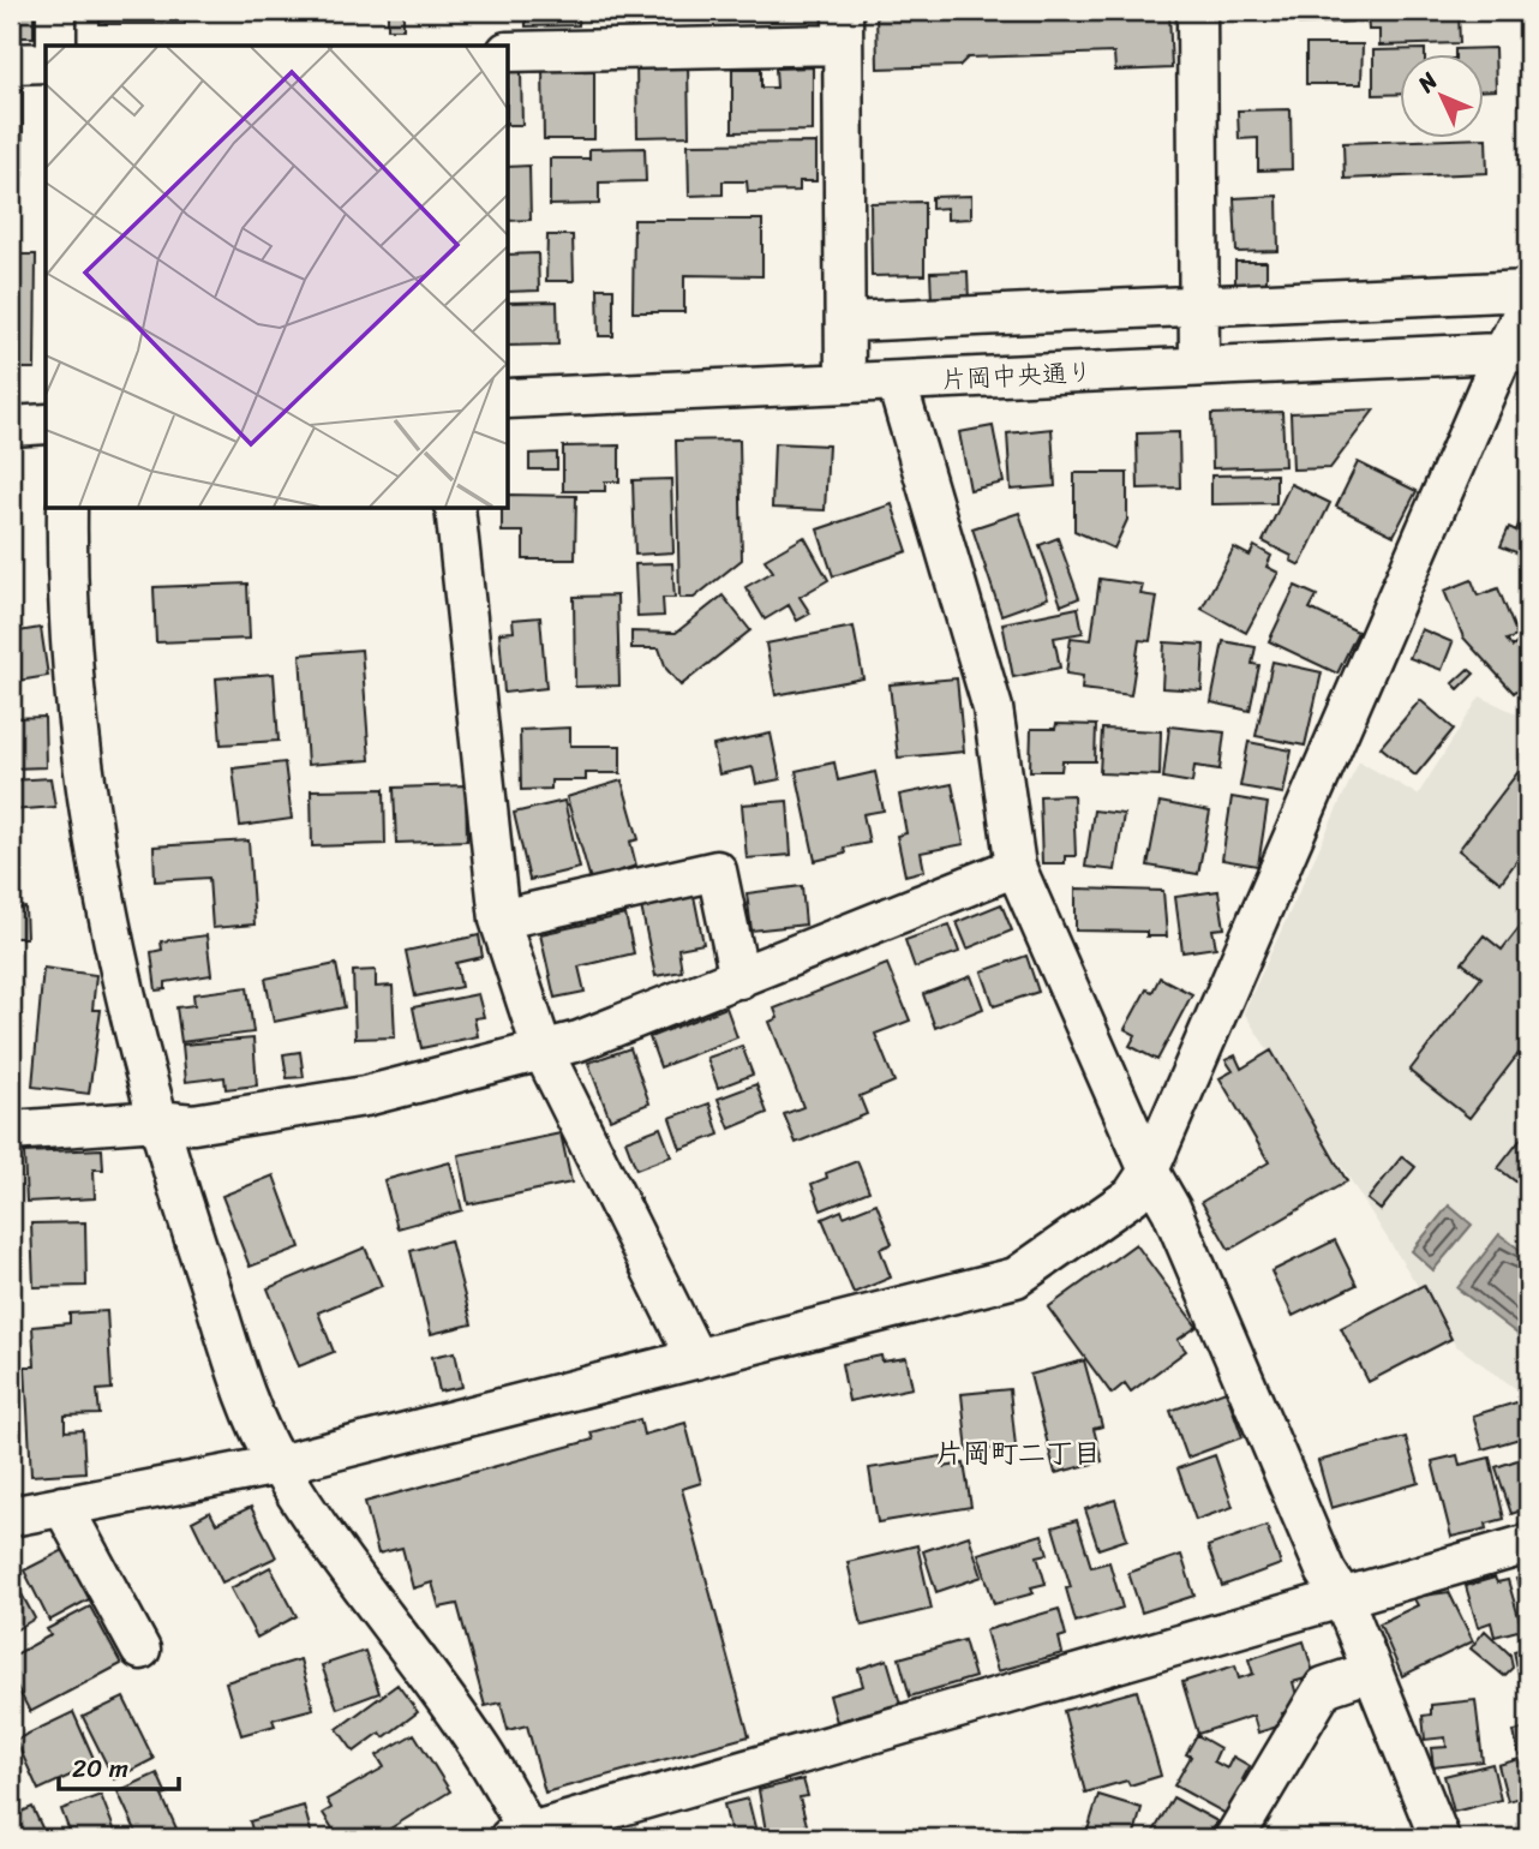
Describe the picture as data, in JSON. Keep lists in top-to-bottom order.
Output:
{
  "streets": {
    "street": ["片岡中央通り"]
  },
  "districts": ["片岡町二丁目"],
  "scale_bar": "20 m",
  "north": "top left"
}
